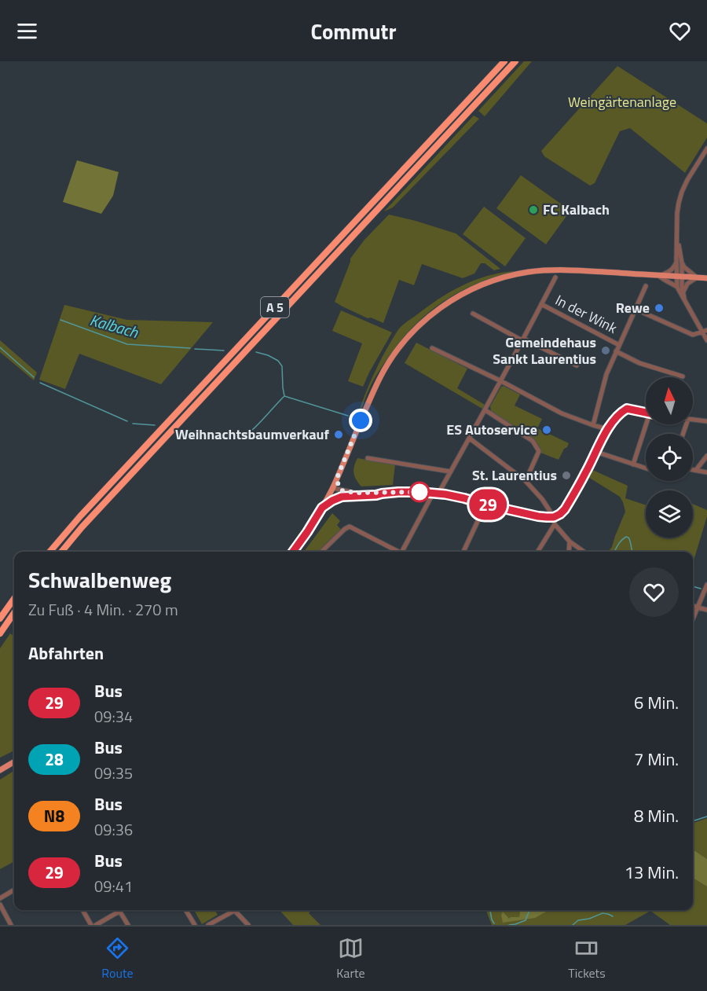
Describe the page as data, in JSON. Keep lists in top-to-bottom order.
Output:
{
  "streets": {
    "highway": ["A 5"],
    "street": ["In der Wink"]
  },
  "water": ["Kalbach"],
  "parks": ["Weingärtenanlage"],
  "places": [
    "FC Kalbach",
    "Rewe",
    "Gemeindehaus Sankt Laurentius",
    "ES Autoservice",
    "Weihnachtsbaumverkauf",
    "St. Laurentius"
  ],
  "lines": ["bus line 29"],
  "north": "top",
  "page": {
    "header": "Commutr",
    "on_map": "29",
    "heading": [
      ["Schwalbenweg", "Zu Fuß · 4 Min. · 270 m"],
      "Abfahrten"
    ],
    "list": [
      {
        "mark": "29",
        "name": "Bus",
        "note": "09:34",
        "value": "6 Min."
      },
      {
        "mark": "28",
        "name": "Bus",
        "note": "09:35",
        "value": "7 Min."
      },
      {
        "mark": "N8",
        "name": "Bus",
        "note": "09:36",
        "value": "8 Min."
      },
      {
        "mark": "29",
        "name": "Bus",
        "note": "09:41",
        "value": "13 Min."
      }
    ],
    "tabs": ["Route", "Karte", "Tickets"]
  }
}
